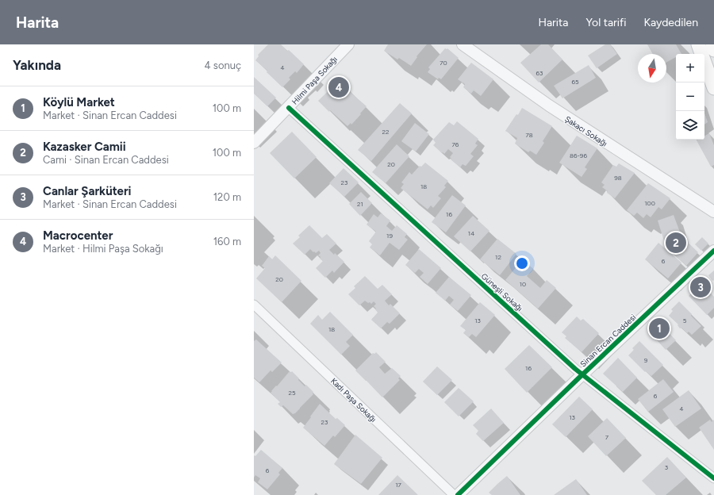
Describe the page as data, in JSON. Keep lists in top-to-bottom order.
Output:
{
  "streets": {
    "street": [
      "Hilmi Paşa Sokağı",
      "Şakacı Sokağı",
      "Güneşli Sokağı",
      "Sinan Ercan Caddesi",
      "Kadı Paşa Sokağı"
    ]
  },
  "crossings": [
    ["Hilmi Paşa Sokağı", "Güneşli Sokağı"],
    ["Güneşli Sokağı", "Sinan Ercan Caddesi"]
  ],
  "house_numbers": [
    "70",
    "4",
    "63",
    "65",
    "22",
    "78",
    "76",
    "86-96",
    "20",
    "98",
    "23",
    "18",
    "100",
    "21",
    "16",
    "14",
    "19",
    "12",
    "6",
    "20",
    "10",
    "13",
    "5",
    "18",
    "9",
    "16",
    "25",
    "6",
    "4",
    "13",
    "23",
    "7",
    "3",
    "6",
    "17"
  ],
  "north": "bottom",
  "page": {
    "header": "Harita",
    "nav": ["Harita", "Yol tarifi", "Kaydedilen"],
    "heading": ["Yakında", "4 sonuç"],
    "map_buttons": ["+", "−"],
    "pins": [
      "4",
      "2",
      "3",
      "1"
    ],
    "list": [
      {
        "mark": "1",
        "name": "Köylü Market",
        "note": "Market · Sinan Ercan Caddesi",
        "value": "100 m"
      },
      {
        "mark": "2",
        "name": "Kazasker Camii",
        "note": "Cami · Sinan Ercan Caddesi",
        "value": "100 m"
      },
      {
        "mark": "3",
        "name": "Canlar Şarküteri",
        "note": "Market · Sinan Ercan Caddesi",
        "value": "120 m"
      },
      {
        "mark": "4",
        "name": "Macrocenter",
        "note": "Market · Hilmi Paşa Sokağı",
        "value": "160 m"
      }
    ]
  }
}
